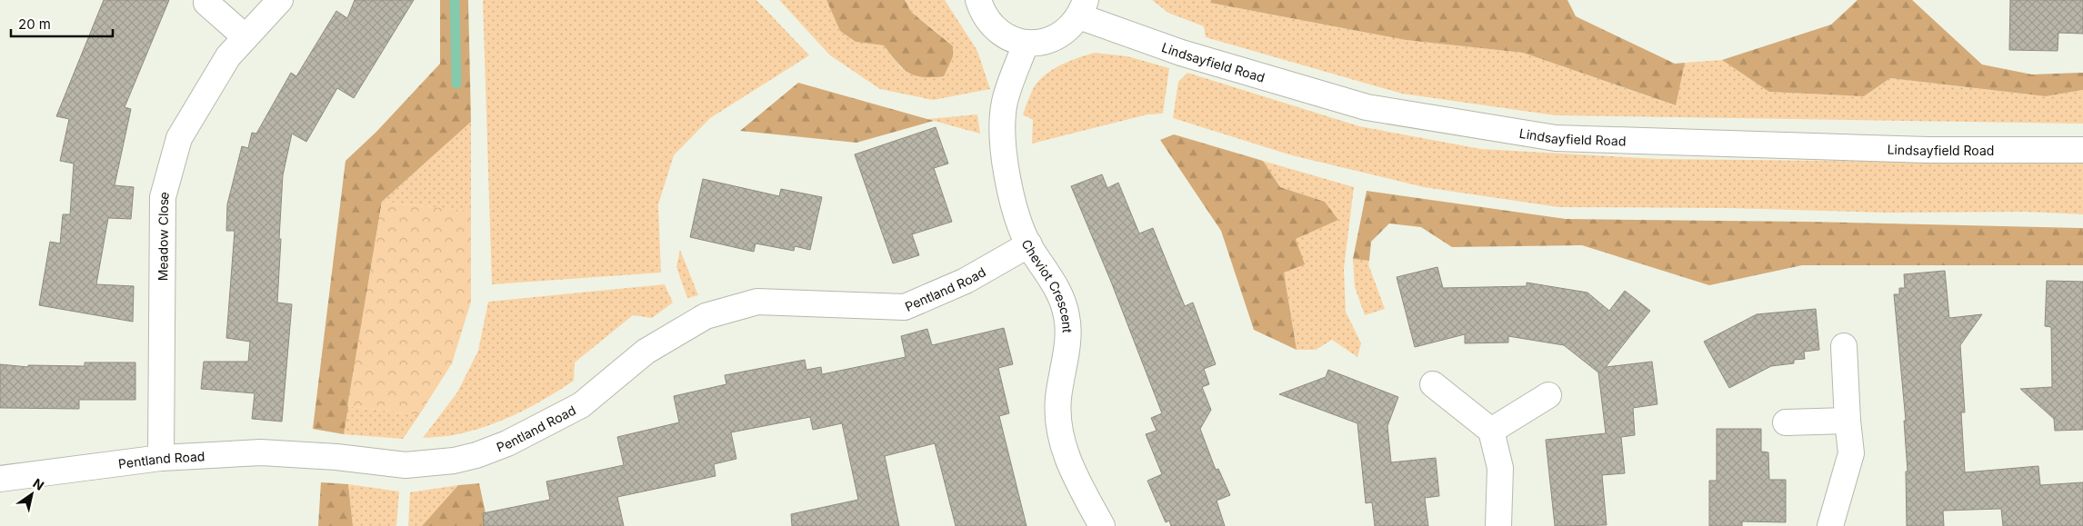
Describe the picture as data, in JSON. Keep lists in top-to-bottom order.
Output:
{
  "streets": {
    "street": [
      "Lindsayfield Road",
      "Meadow Close",
      "Cheviot Crescent",
      "Pentland Road"
    ]
  },
  "crossings": [
    ["Meadow Close", "Pentland Road"],
    ["Cheviot Crescent", "Pentland Road"]
  ],
  "scale_bar": "20 m",
  "north": "top right"
}
